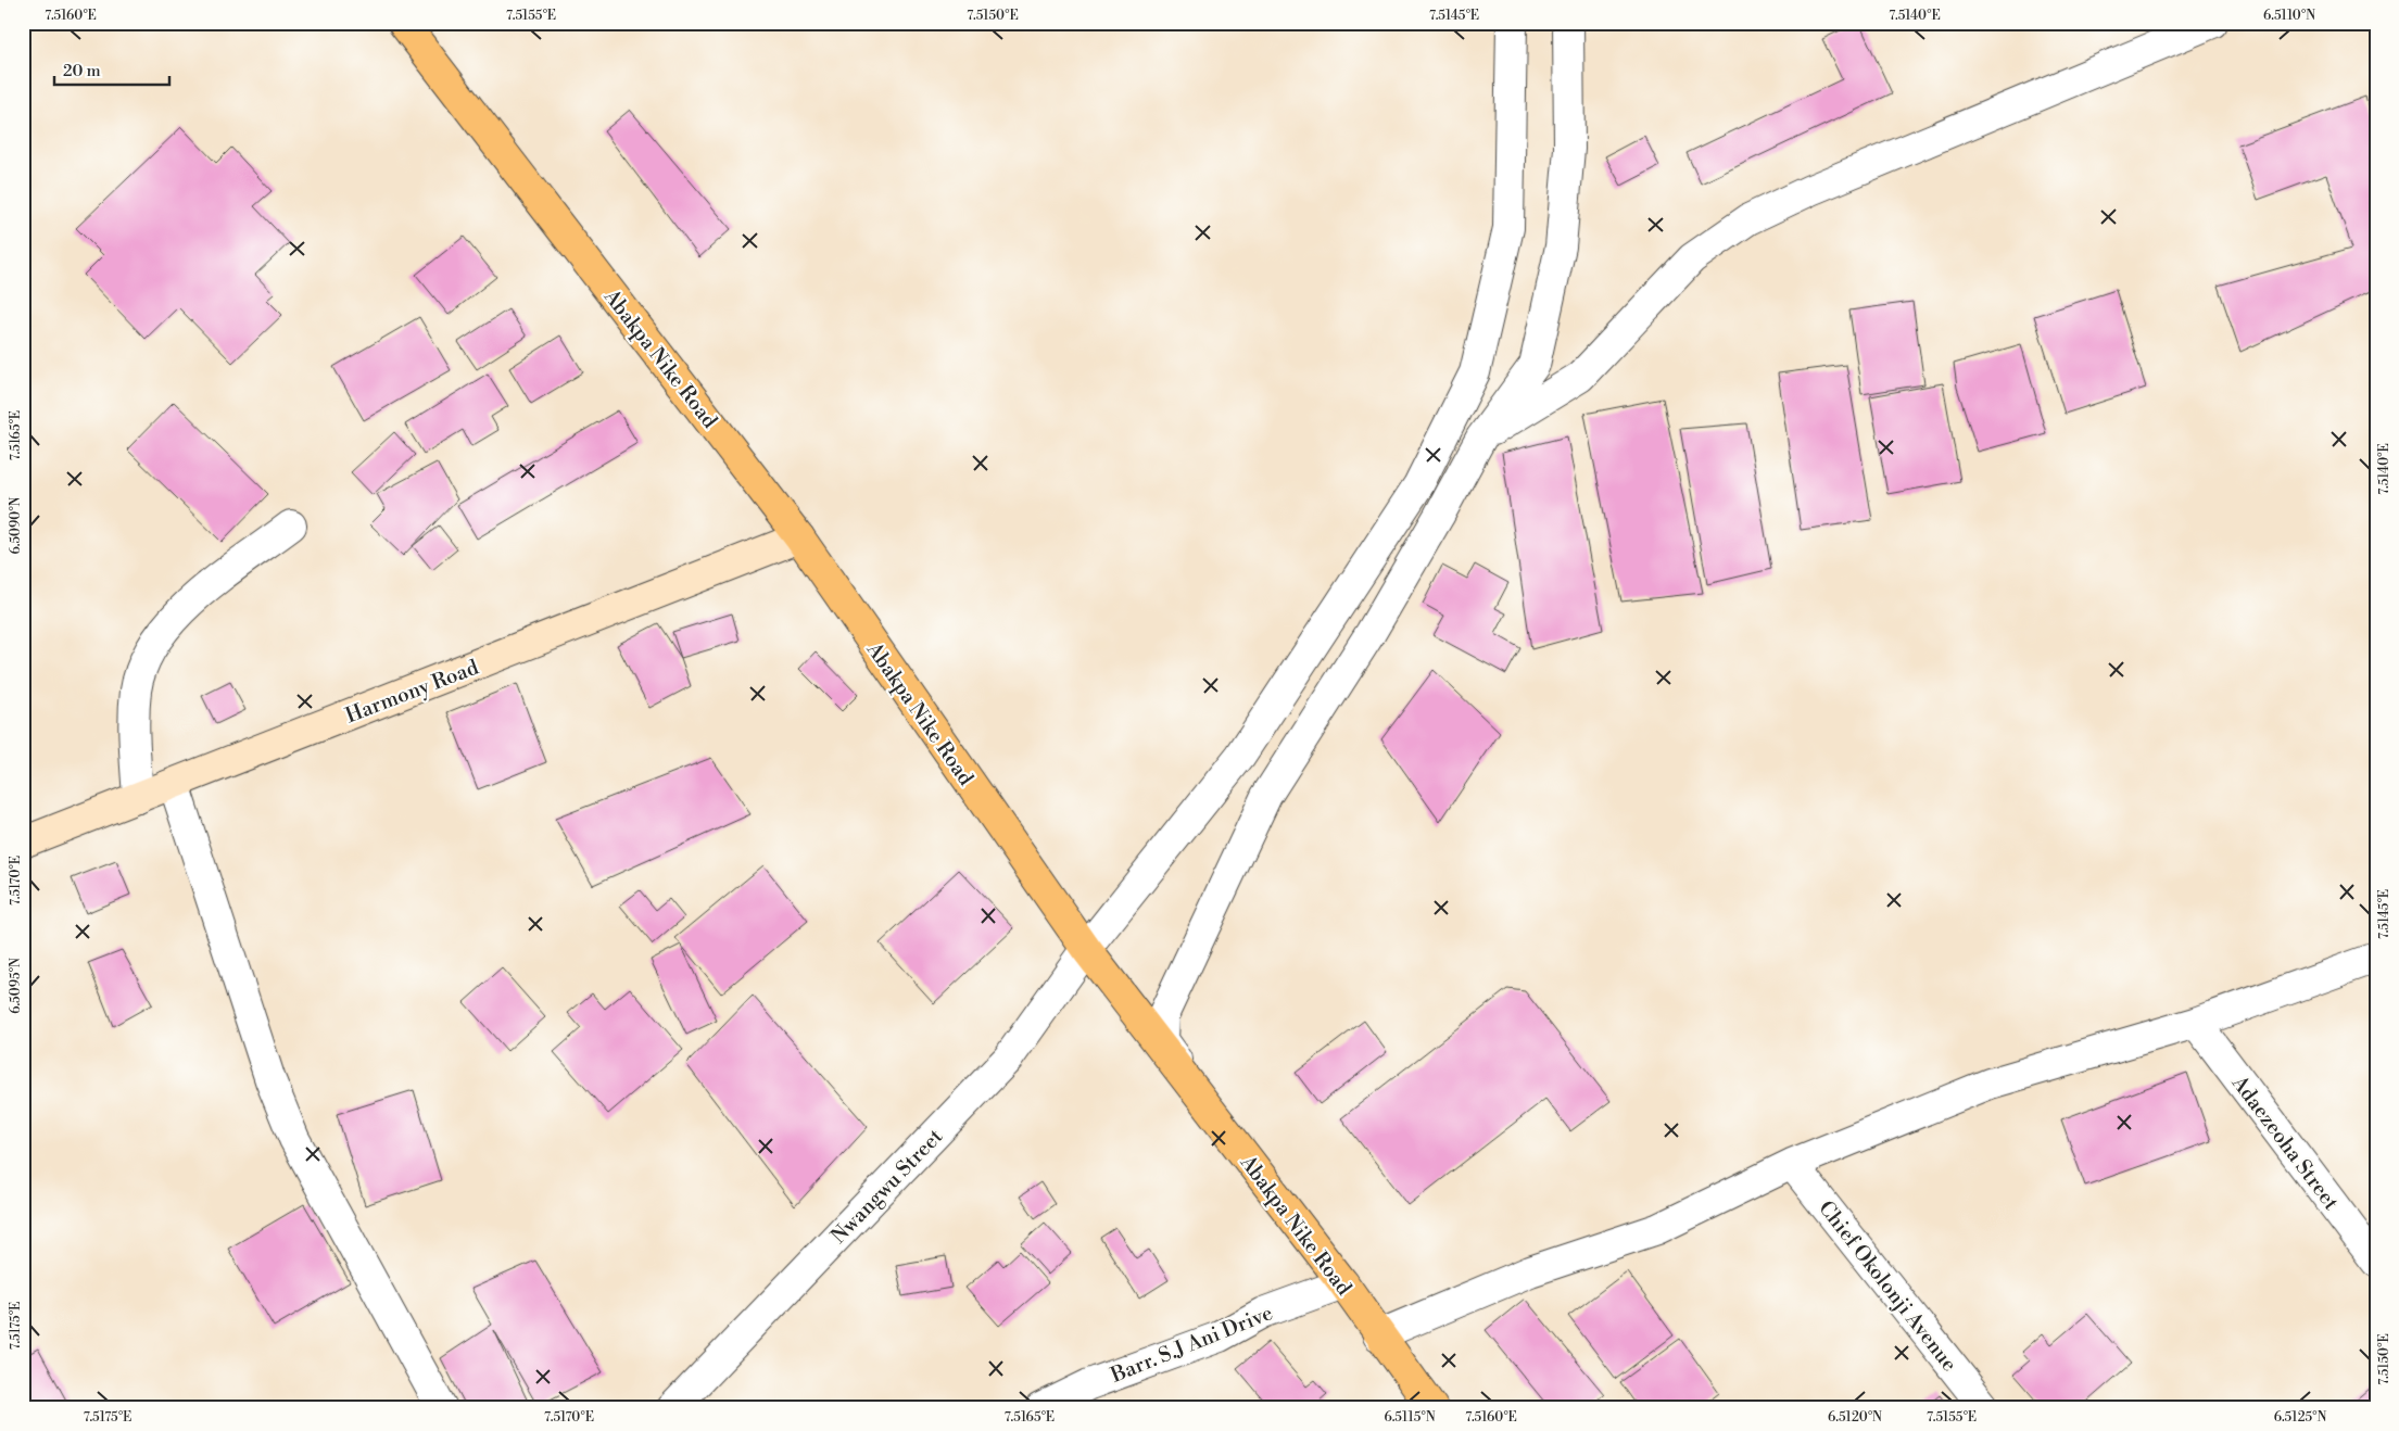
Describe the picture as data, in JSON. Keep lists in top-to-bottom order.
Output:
{
  "streets": {
    "main road": ["Abakpa Nike Road", "Harmony Road"],
    "street": [
      "Adaezeoha Street",
      "Nwangwu Street",
      "Chief Okolonji Avenue",
      "Barr. S.J Ani Drive"
    ]
  },
  "crossings": [
    ["Abakpa Nike Road", "Harmony Road"],
    ["Abakpa Nike Road", "Nwangwu Street"],
    ["Abakpa Nike Road", "Barr. S.J Ani Drive"]
  ],
  "scale_bar": "20 m",
  "coordinates": [
    "7.5160°E",
    "7.5155°E",
    "7.5150°E",
    "7.5145°E",
    "7.5140°E",
    "6.5110°N",
    "7.5165°E",
    "6.5090°N",
    "7.5170°E",
    "6.5095°N",
    "7.5175°E",
    "6.5115°N",
    "6.5120°N",
    "6.5125°N"
  ]
}
